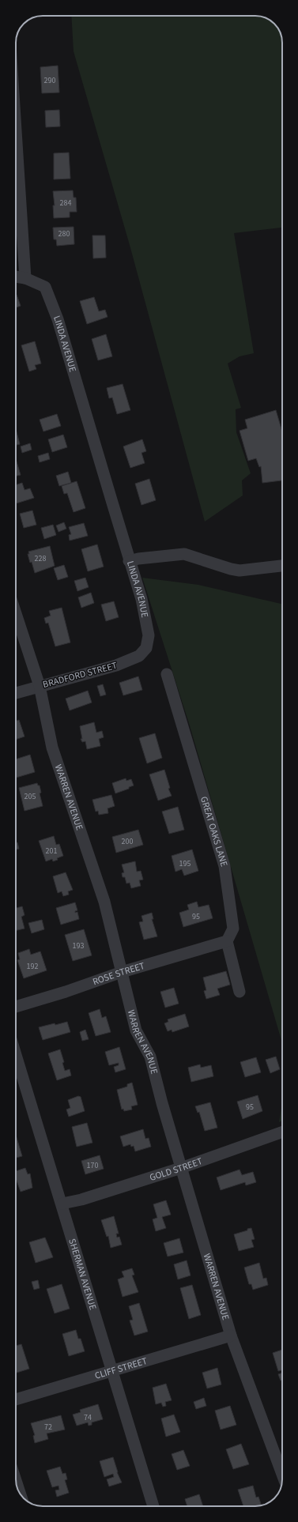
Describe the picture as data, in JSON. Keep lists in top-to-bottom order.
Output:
{
  "streets": {
    "street": [
      "LINDA AVENUE",
      "BRADFORD STREET",
      "WARREN AVENUE",
      "GREAT OAKS LANE",
      "ROSE STREET",
      "GOLD STREET",
      "SHERMAN AVENUE",
      "CLIFF STREET"
    ]
  },
  "crossings": [
    ["LINDA AVENUE", "BRADFORD STREET"],
    ["BRADFORD STREET", "WARREN AVENUE"],
    ["WARREN AVENUE", "ROSE STREET"],
    ["WARREN AVENUE", "GOLD STREET"],
    ["WARREN AVENUE", "CLIFF STREET"],
    ["GREAT OAKS LANE", "ROSE STREET"],
    ["GOLD STREET", "SHERMAN AVENUE"],
    ["SHERMAN AVENUE", "CLIFF STREET"]
  ],
  "house_numbers": [
    "290",
    "284",
    "280",
    "228",
    "205",
    "200",
    "201",
    "195",
    "95",
    "193",
    "192",
    "95",
    "170",
    "74",
    "72"
  ]
}
